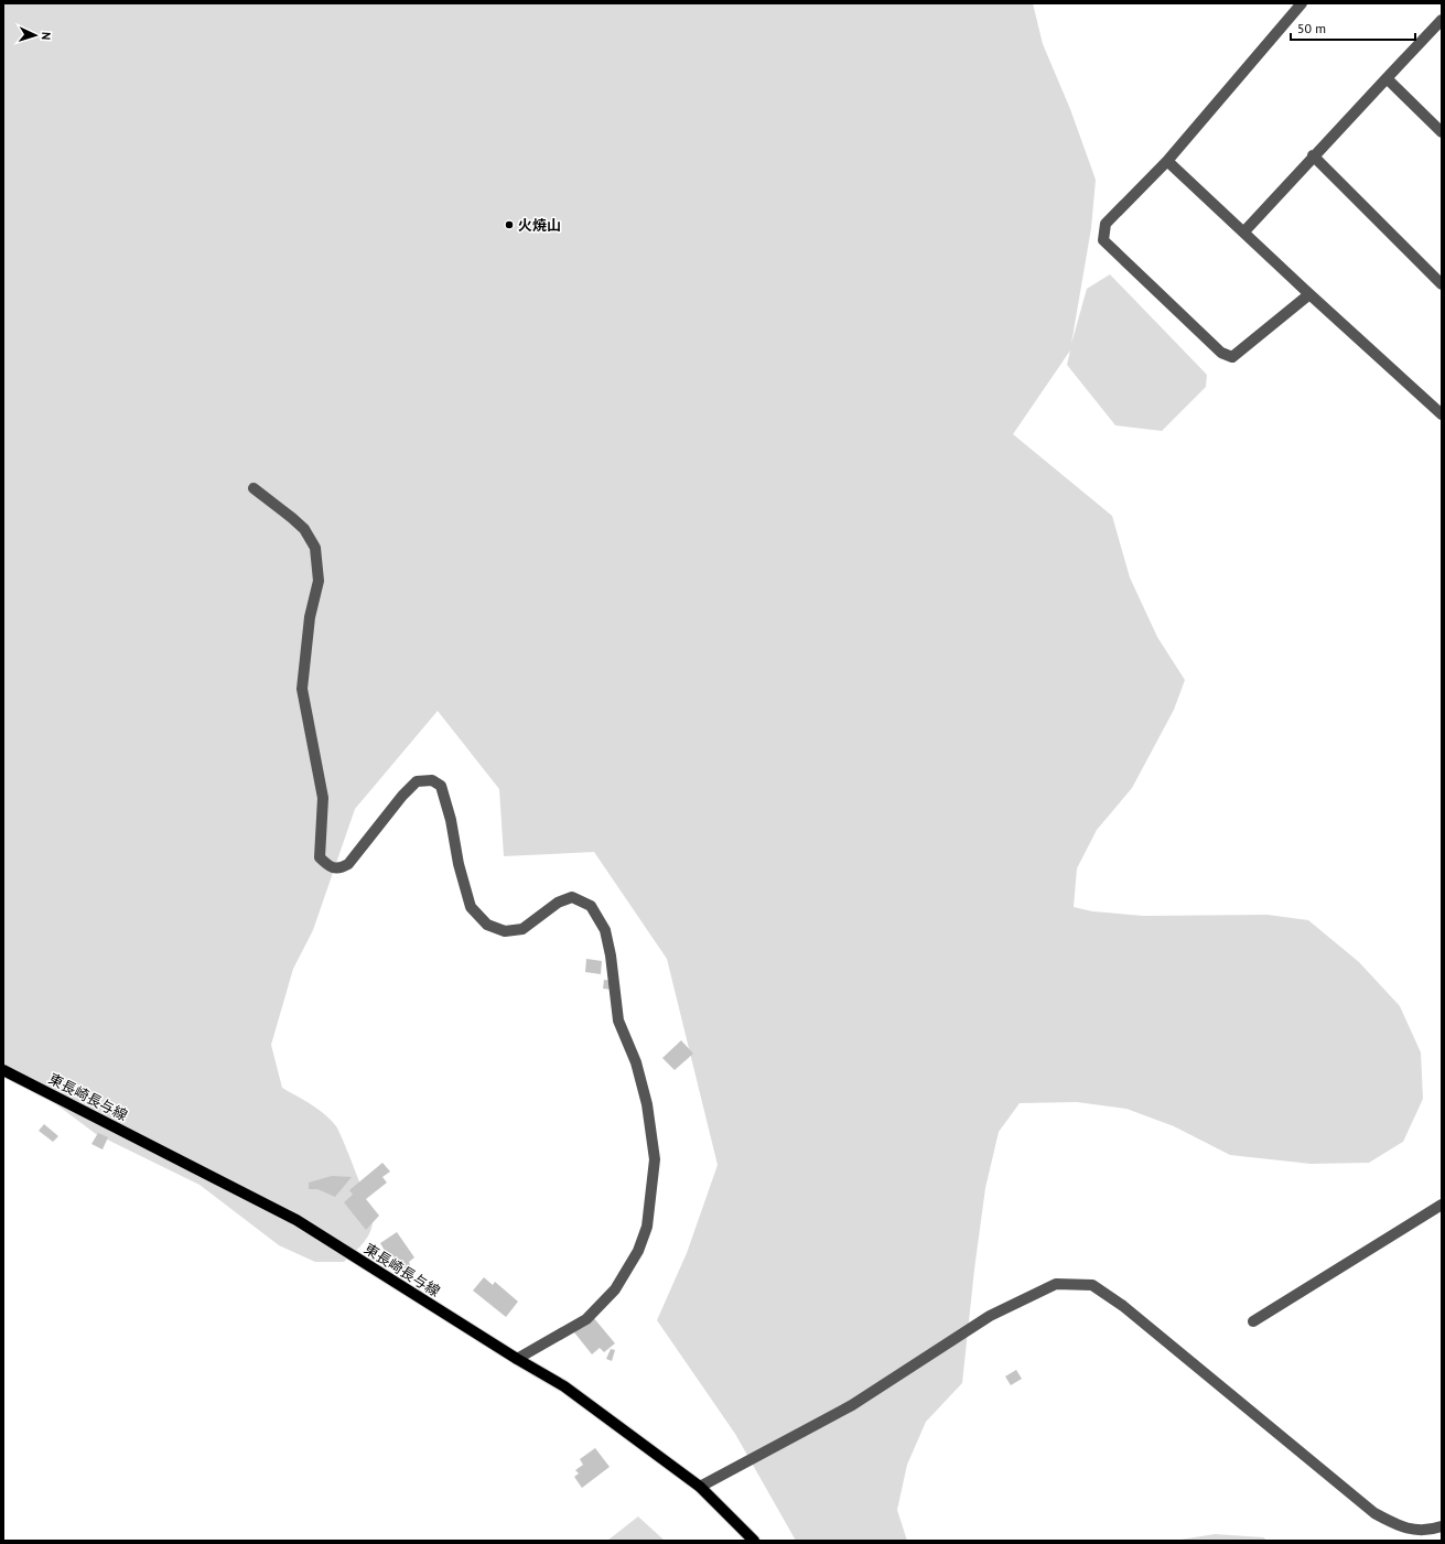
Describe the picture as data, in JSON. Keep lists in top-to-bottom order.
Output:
{
  "streets": {
    "main road": ["東長崎長与線"]
  },
  "places": ["火焼山"],
  "scale_bar": "50 m",
  "north": "right"
}
